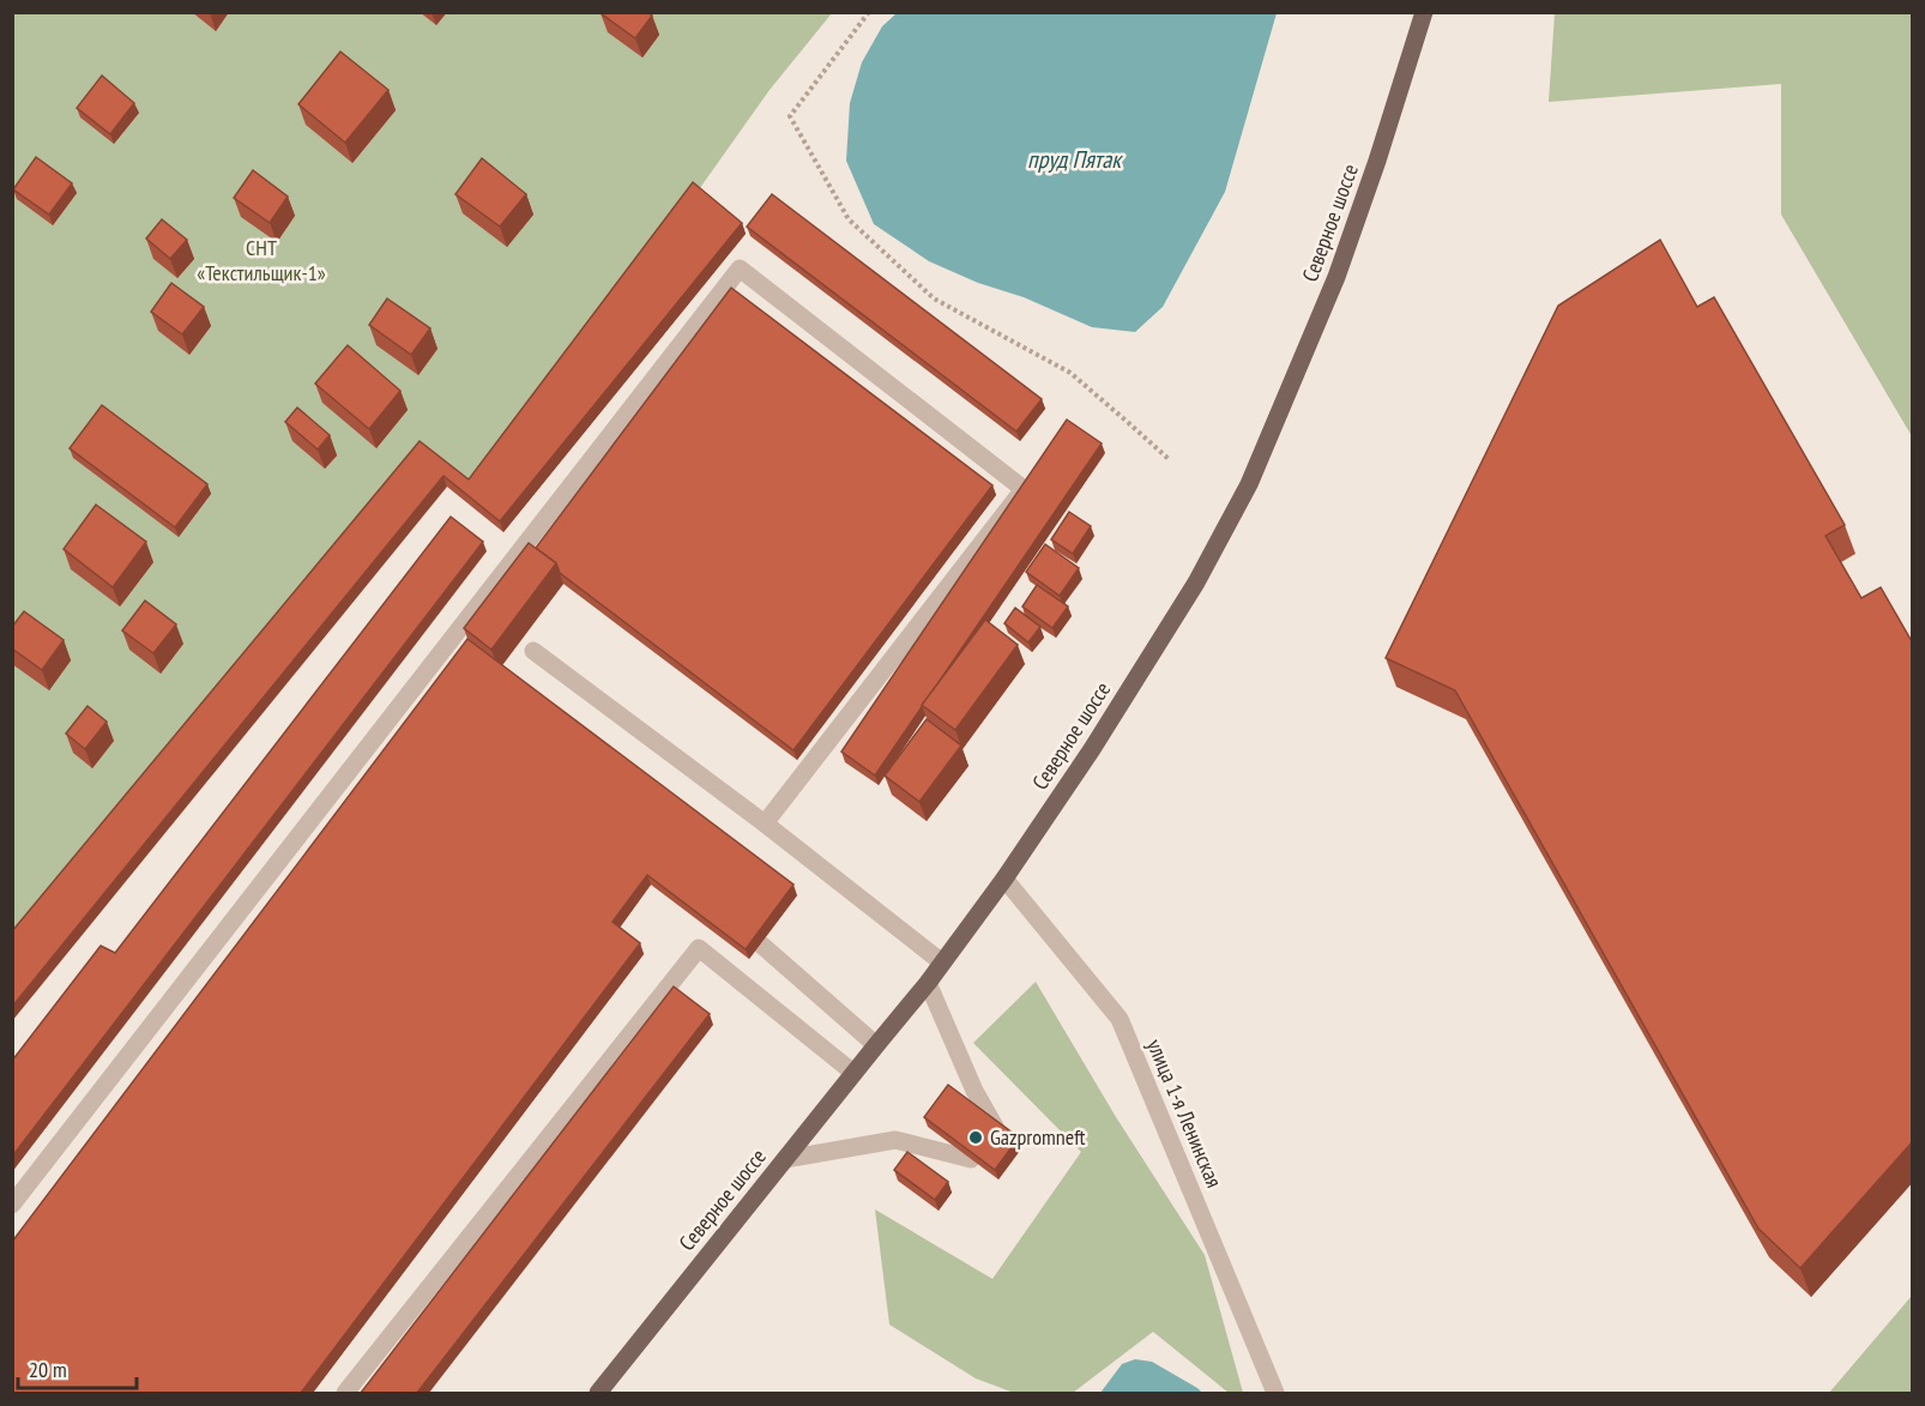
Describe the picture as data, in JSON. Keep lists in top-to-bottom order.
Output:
{
  "streets": {
    "main road": ["Северное шоссе"],
    "street": ["улица 1-я Ленинская"]
  },
  "crossings": [
    ["Северное шоссе", "улица 1-я Ленинская"]
  ],
  "water": ["пруд Пятак"],
  "parks": ["СНТ «Текстильщик-1»"],
  "places": ["Gazpromneft"],
  "scale_bar": "20 m"
}
